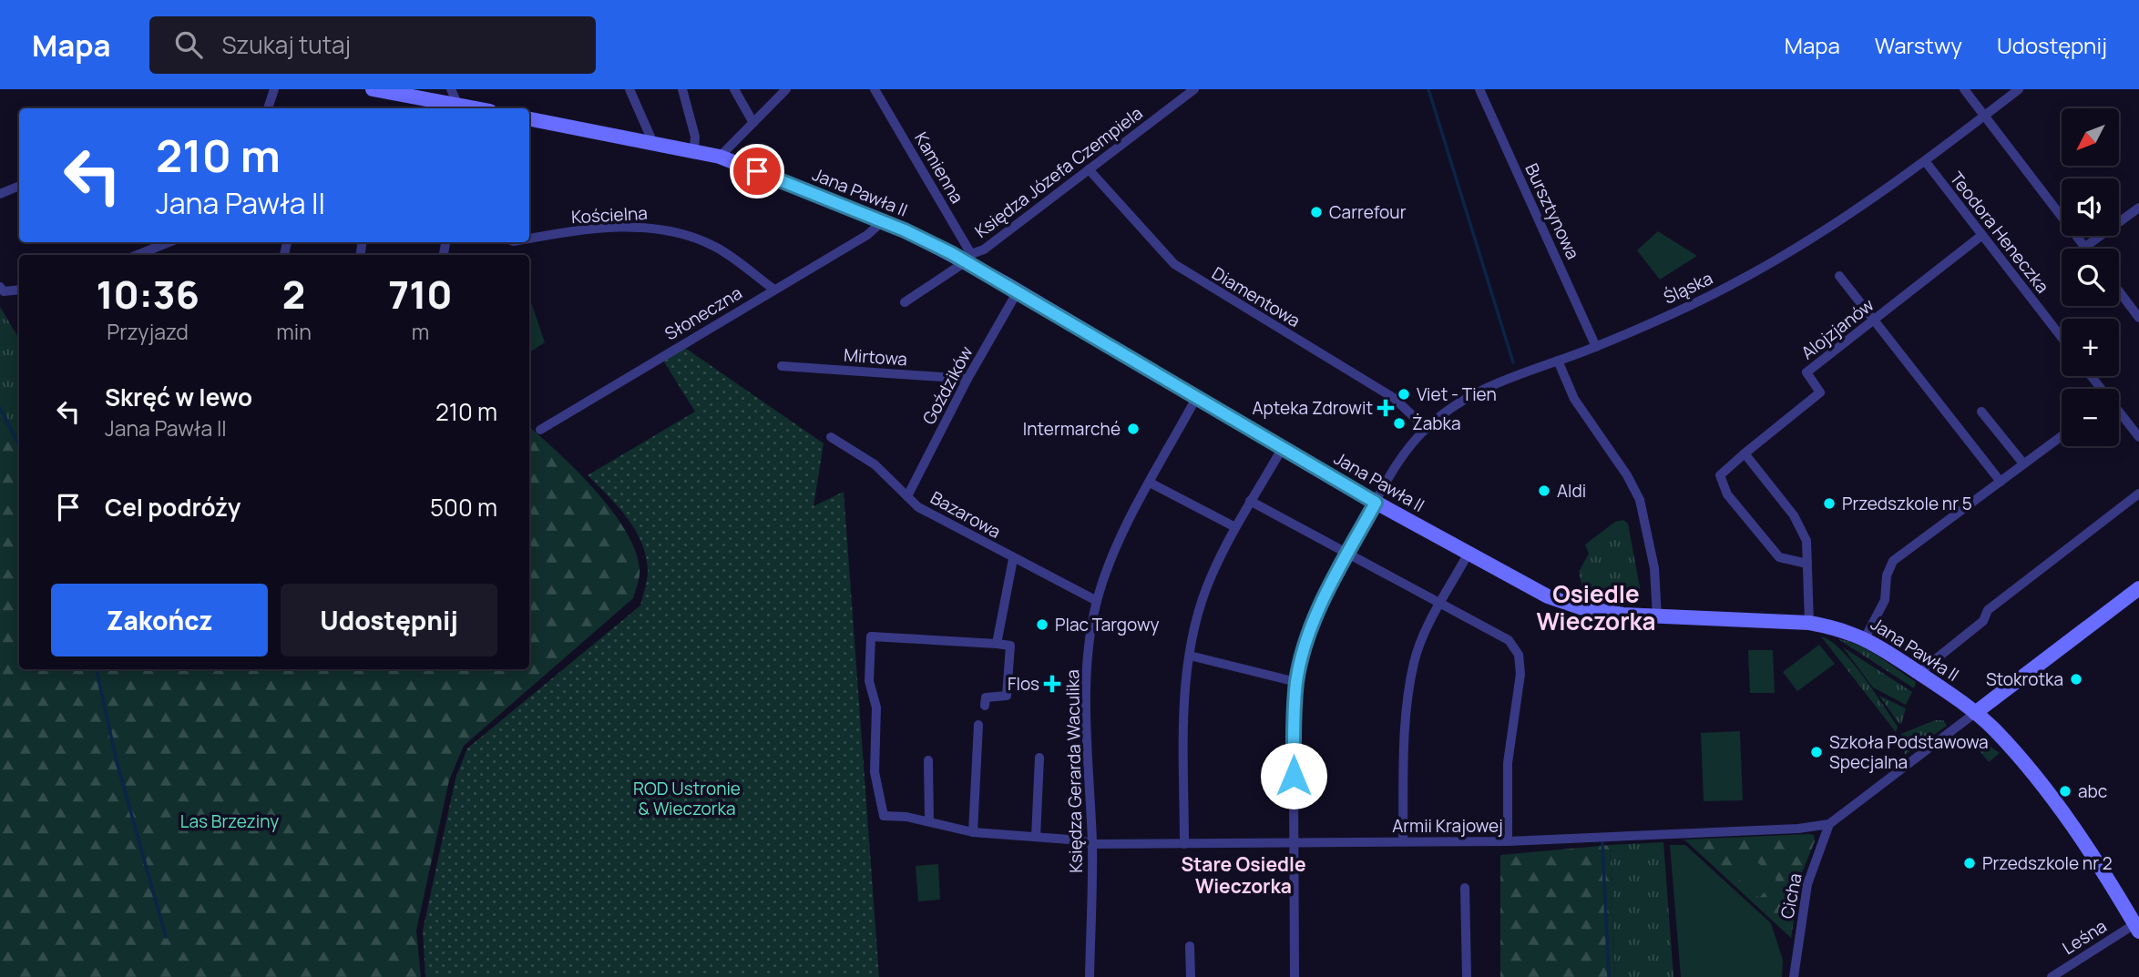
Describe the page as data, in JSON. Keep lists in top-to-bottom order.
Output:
{
  "streets": {
    "street": [
      "Kamienna",
      "Księdza Józefa Czempiela",
      "Jana Pawła II",
      "Bursztynowa",
      "Kościelna",
      "Teodora Heneczka",
      "Śląska",
      "Diamentowa",
      "Słoneczna",
      "Alojzjanów",
      "Mirtowa",
      "Goździków",
      "Bazarowa",
      "Księdza Gerarda Waculika",
      "Armii Krajowej",
      "Cicha",
      "Leśna"
    ]
  },
  "crossings": [
    ["Kamienna", "Księdza Józefa Czempiela"],
    ["Kamienna", "Jana Pawła II"],
    ["Księdza Józefa Czempiela", "Jana Pawła II"],
    ["Księdza Józefa Czempiela", "Diamentowa"],
    ["Jana Pawła II", "Śląska"],
    ["Jana Pawła II", "Słoneczna"],
    ["Jana Pawła II", "Goździków"],
    ["Jana Pawła II", "Księdza Gerarda Waculika"],
    ["Jana Pawła II", "Armii Krajowej"],
    ["Jana Pawła II", "Leśna"],
    ["Bursztynowa", "Śląska"],
    ["Kościelna", "Słoneczna"],
    ["Teodora Heneczka", "Śląska"],
    ["Teodora Heneczka", "Alojzjanów"],
    ["Śląska", "Diamentowa"],
    ["Śląska", "Armii Krajowej"],
    ["Mirtowa", "Goździków"],
    ["Goździków", "Bazarowa"],
    ["Bazarowa", "Księdza Gerarda Waculika"],
    ["Księdza Gerarda Waculika", "Armii Krajowej"],
    ["Armii Krajowej", "Cicha"]
  ],
  "districts": ["Osiedle Wieczorka", "Stare Osiedle Wieczorka"],
  "parks": ["ROD Ustronie & Wieczorka", "Las Brzeziny"],
  "places": {
    "other": [
      "Carrefour",
      "Viet - Tien",
      "Żabka",
      "Intermarché",
      "Aldi",
      "Przedszkole nr 5",
      "Plac Targowy",
      "Stokrotka",
      "Szkoła Podstawowa Specjalna",
      "abc",
      "Przedszkole nr 2"
    ],
    "health": ["Apteka Zdrowit", "Flos"]
  },
  "north": "bottom left",
  "page": {
    "header": "Mapa",
    "search": "Szukaj tutaj",
    "nav": ["Mapa", "Warstwy", "Udostępnij"],
    "map_buttons": ["+", "−"],
    "turn": ["210 m", "Jana Pawła II"],
    "eta": [
      "10:36",
      "Przyjazd",
      "2",
      "min",
      "710",
      "m"
    ],
    "list": [
      {
        "name": "Skręć w lewo",
        "note": "Jana Pawła II",
        "value": "210 m"
      },
      {
        "name": "Cel podróży",
        "value": "500 m"
      }
    ],
    "buttons": ["Zakończ", "Udostępnij"]
  }
}
